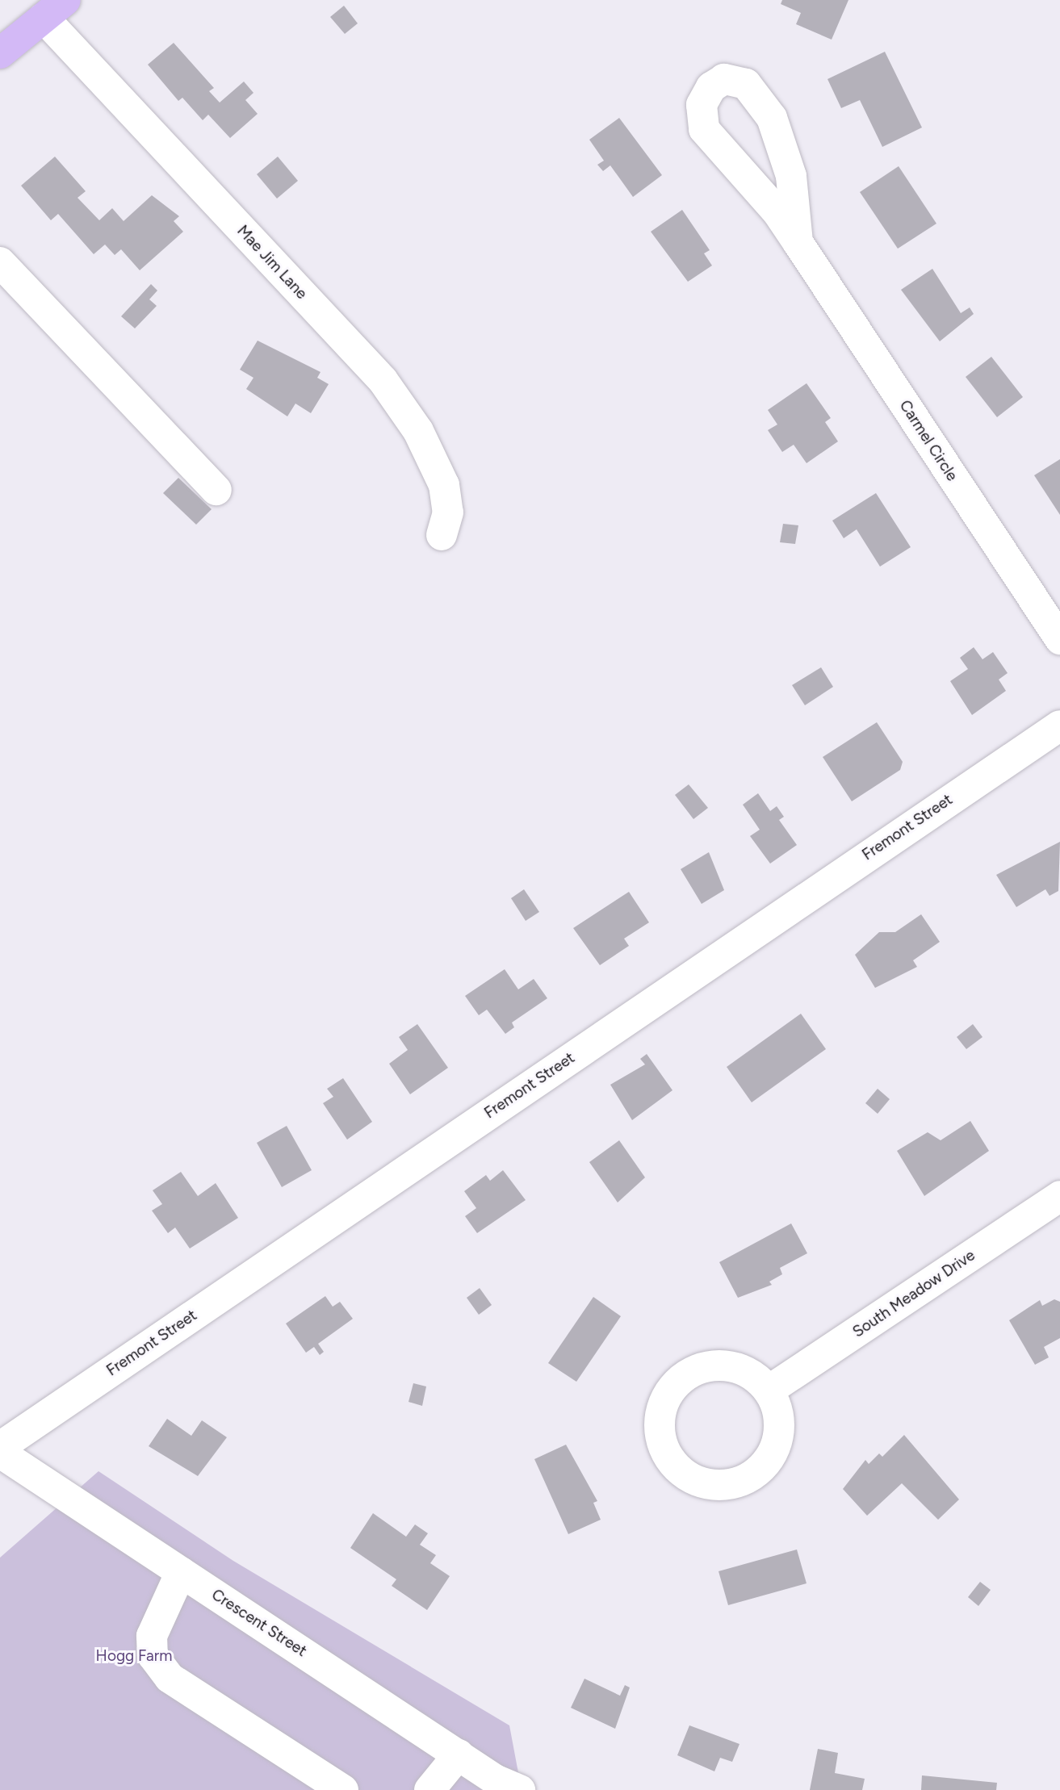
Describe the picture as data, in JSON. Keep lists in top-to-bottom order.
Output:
{
  "streets": {
    "street": [
      "Mae Jim Lane",
      "Carmel Circle",
      "Fremont Street",
      "South Meadow Drive",
      "Crescent Street"
    ]
  },
  "parks": ["Hogg Farm"]
}
